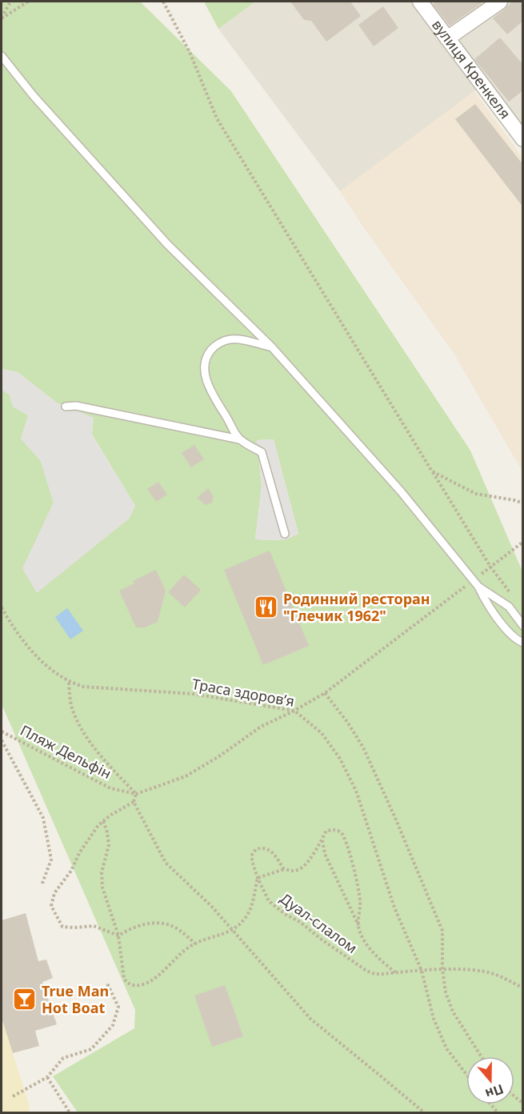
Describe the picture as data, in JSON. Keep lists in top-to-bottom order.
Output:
{
  "streets": {
    "street": ["вулиця Кренкеля"],
    "path": ["Траса здоров’я", "Пляж Дельфін", "Дуал-слалом"]
  },
  "crossings": [
    ["Траса здоров’я", "Дуал-слалом"]
  ],
  "places": {
    "restaurant": ["Родинний ресторан \"Глечик 1962\""],
    "bar": ["True Man Hot Boat"]
  },
  "north": "bottom"
}
